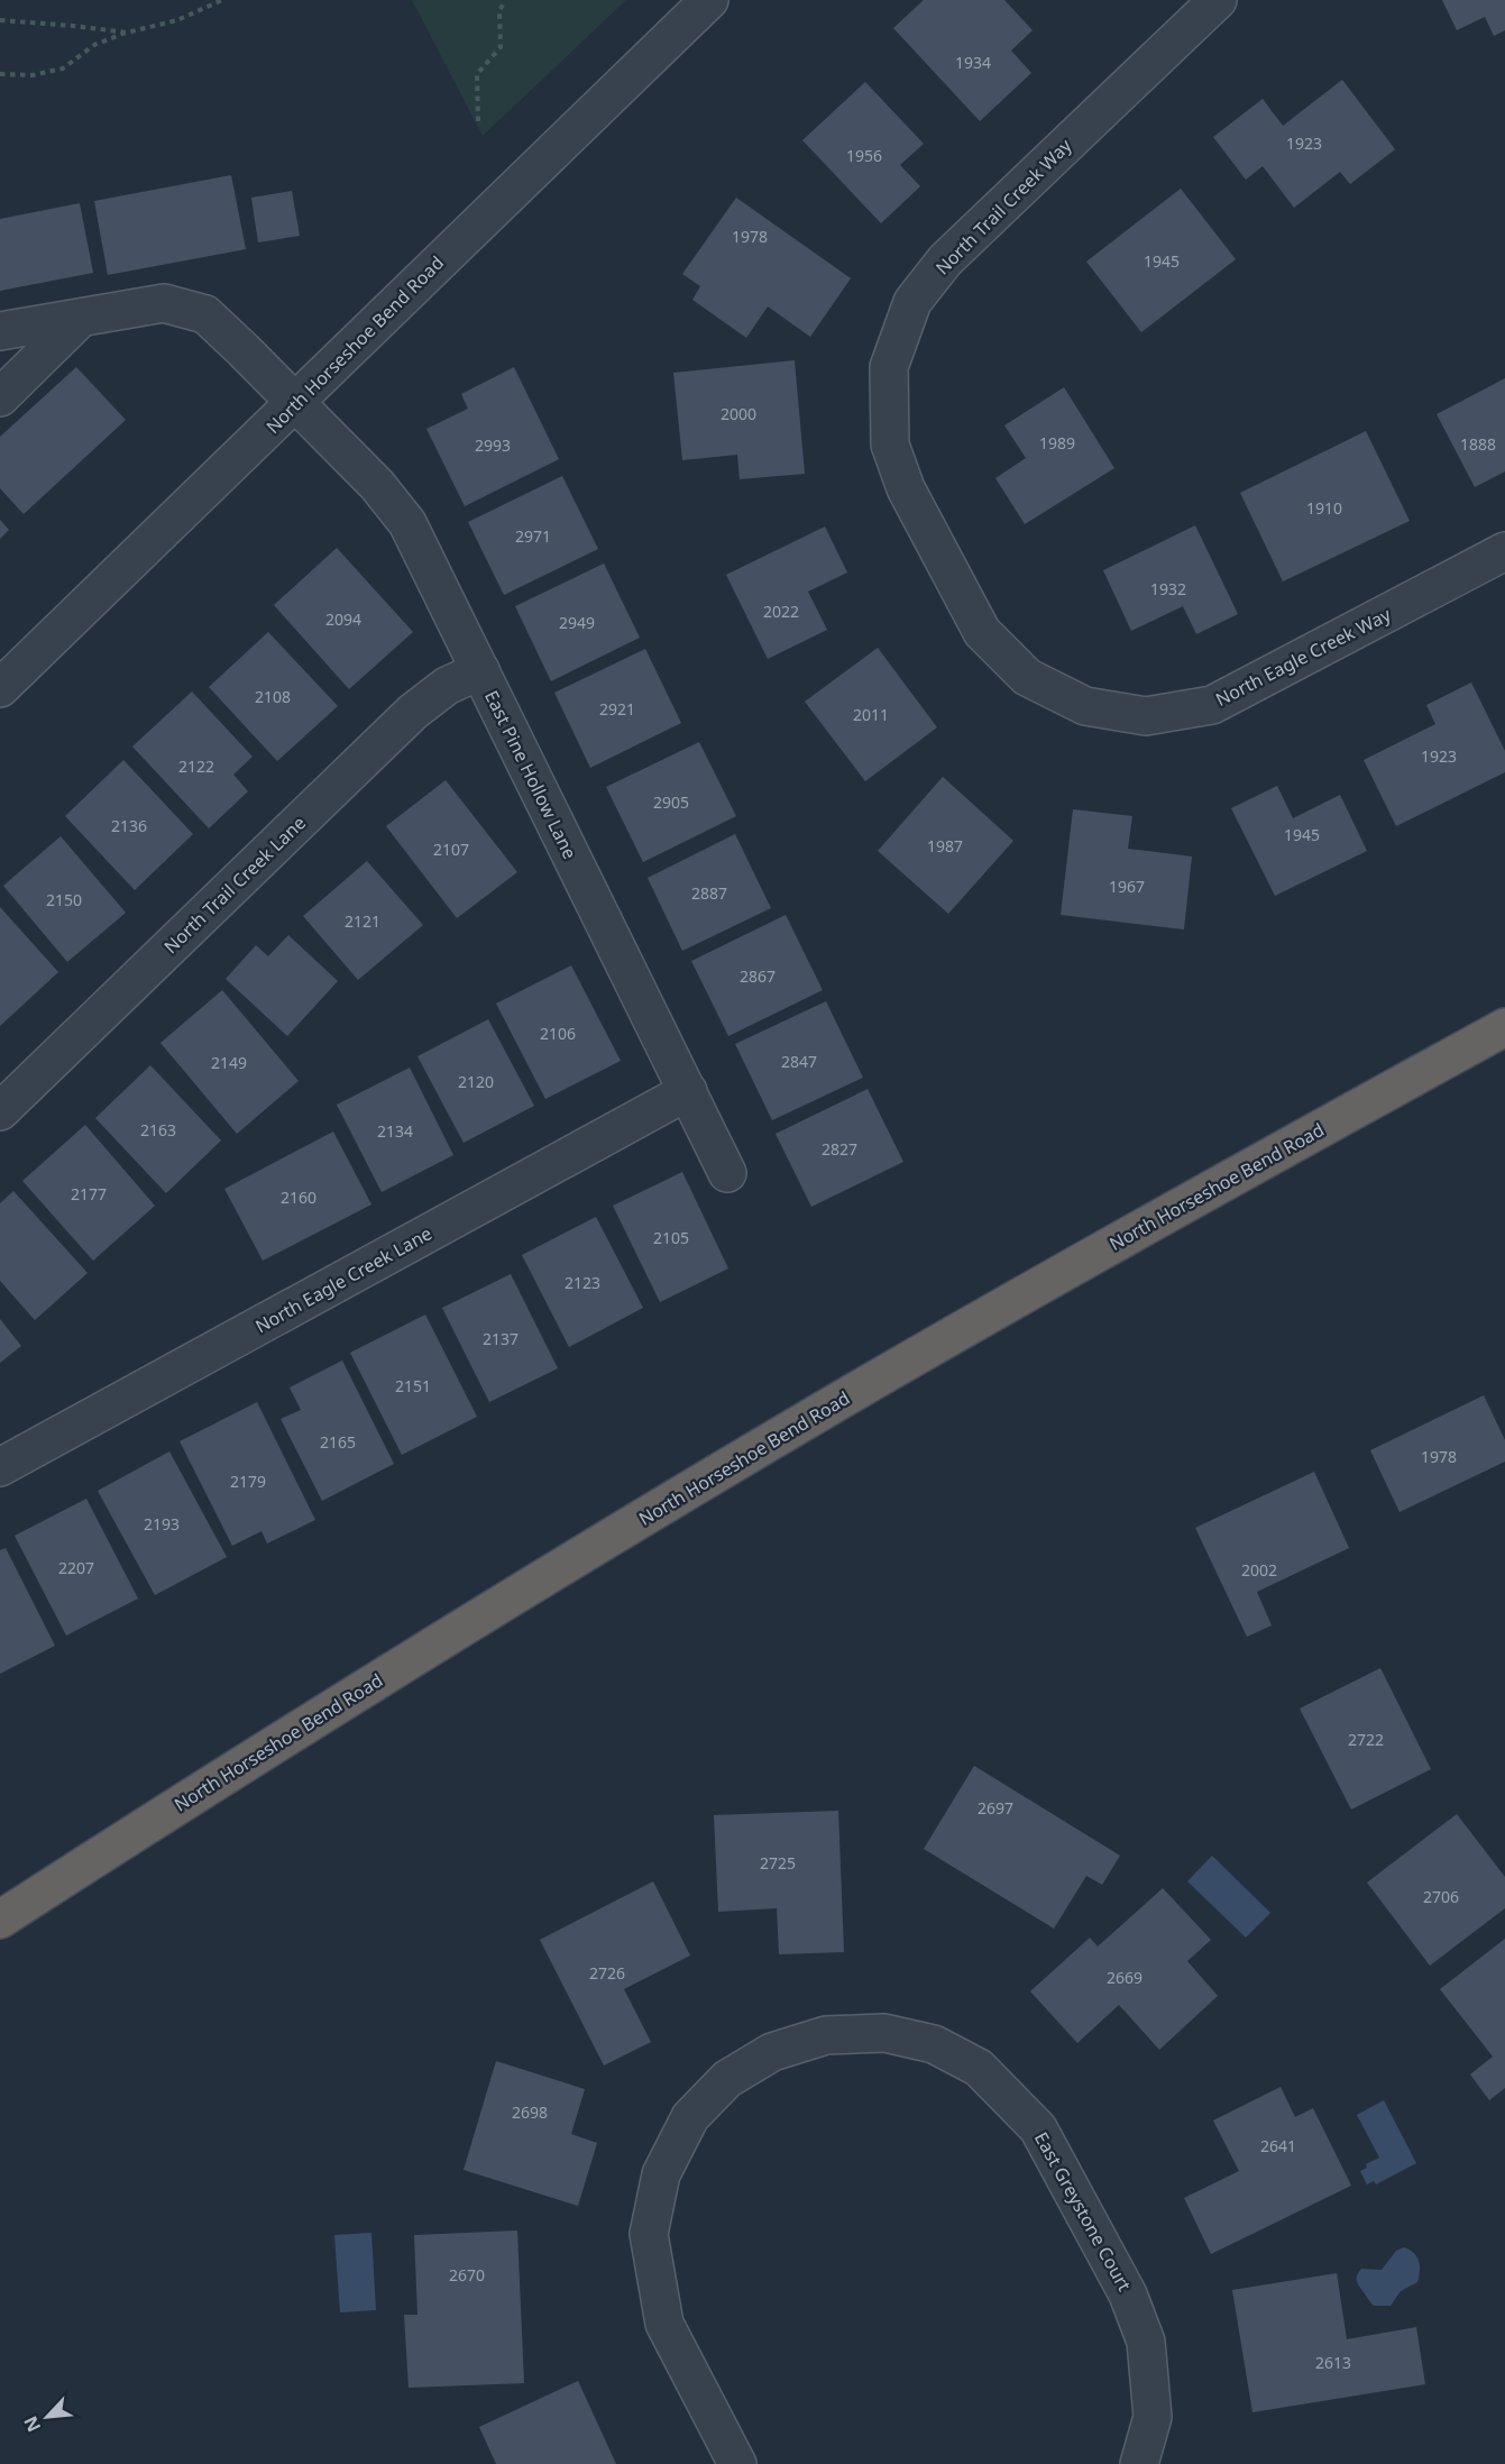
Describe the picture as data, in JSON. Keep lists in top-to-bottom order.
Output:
{
  "streets": {
    "highway": ["North Horseshoe Bend Road"],
    "street": [
      "North Trail Creek Way",
      "North Eagle Creek Way",
      "East Pine Hollow Lane",
      "North Trail Creek Lane",
      "North Eagle Creek Lane",
      "East Greystone Court"
    ]
  },
  "crossings": [
    ["North Trail Creek Way", "North Eagle Creek Way"],
    ["North Horseshoe Bend Road", "East Pine Hollow Lane"],
    ["East Pine Hollow Lane", "North Trail Creek Lane"],
    ["East Pine Hollow Lane", "North Eagle Creek Lane"]
  ],
  "house_numbers": [
    "1934",
    "1923",
    "1956",
    "1978",
    "1945",
    "2000",
    "1989",
    "1888",
    "2993",
    "1910",
    "2971",
    "1932",
    "2022",
    "2094",
    "2949",
    "2108",
    "2921",
    "2011",
    "1923",
    "2122",
    "2905",
    "2136",
    "1945",
    "1987",
    "2107",
    "1967",
    "2887",
    "2150",
    "2121",
    "2867",
    "2106",
    "2847",
    "2149",
    "2120",
    "2163",
    "2134",
    "2827",
    "2177",
    "2160",
    "2105",
    "2123",
    "2137",
    "2151",
    "2165",
    "1978",
    "2179",
    "2193",
    "2207",
    "2002",
    "2722",
    "2697",
    "2725",
    "2706",
    "2726",
    "2669",
    "2698",
    "2641",
    "2670",
    "2613"
  ],
  "north": "bottom left"
}
